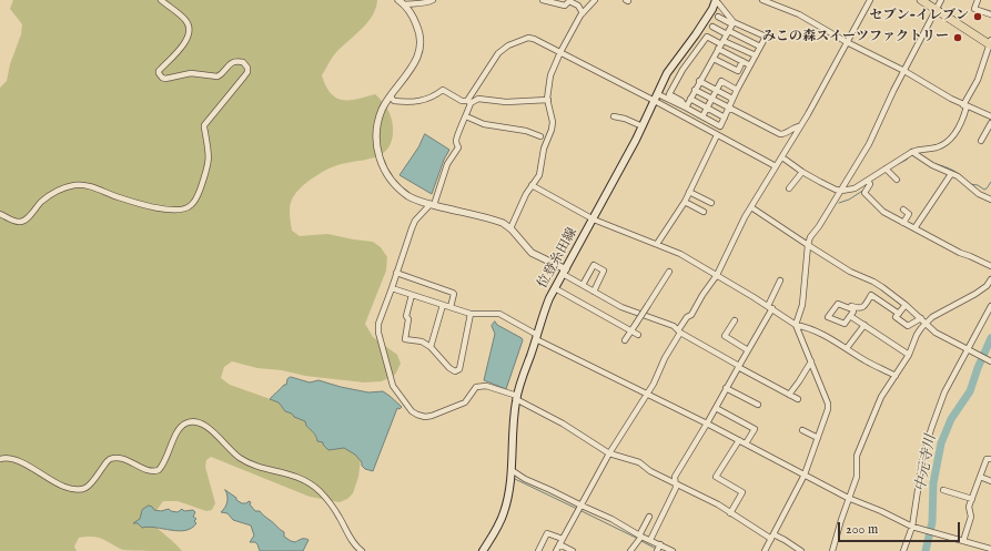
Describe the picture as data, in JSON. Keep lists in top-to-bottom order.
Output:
{
  "streets": {
    "main road": ["位登糸田線"]
  },
  "water": ["中元寺川"],
  "places": ["セブン-イレブン", "みこの森スイーツファクトリー"],
  "scale_bar": "200 m"
}
